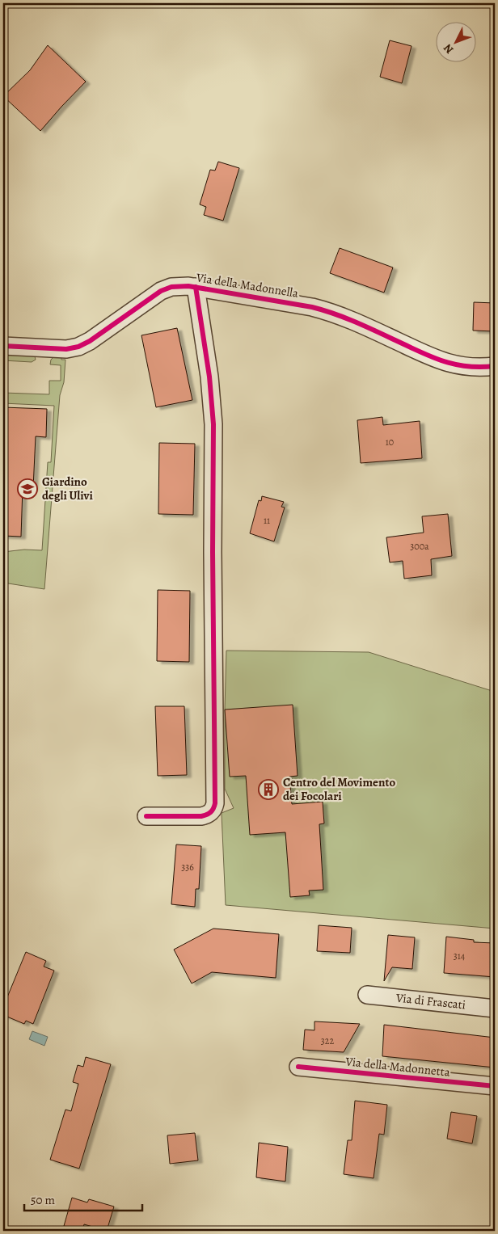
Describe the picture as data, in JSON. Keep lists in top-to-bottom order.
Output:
{
  "streets": {
    "street": ["Via della Madonnella", "Via di Frascati", "Via della Madonnetta"]
  },
  "places": {
    "school or university": ["Giardino degli Ulivi"],
    "building": ["Centro del Movimento dei Focolari"]
  },
  "house_numbers": [
    "10",
    "11",
    "300a",
    "336",
    "314",
    "322"
  ],
  "scale_bar": "50 m",
  "north": "bottom left"
}
